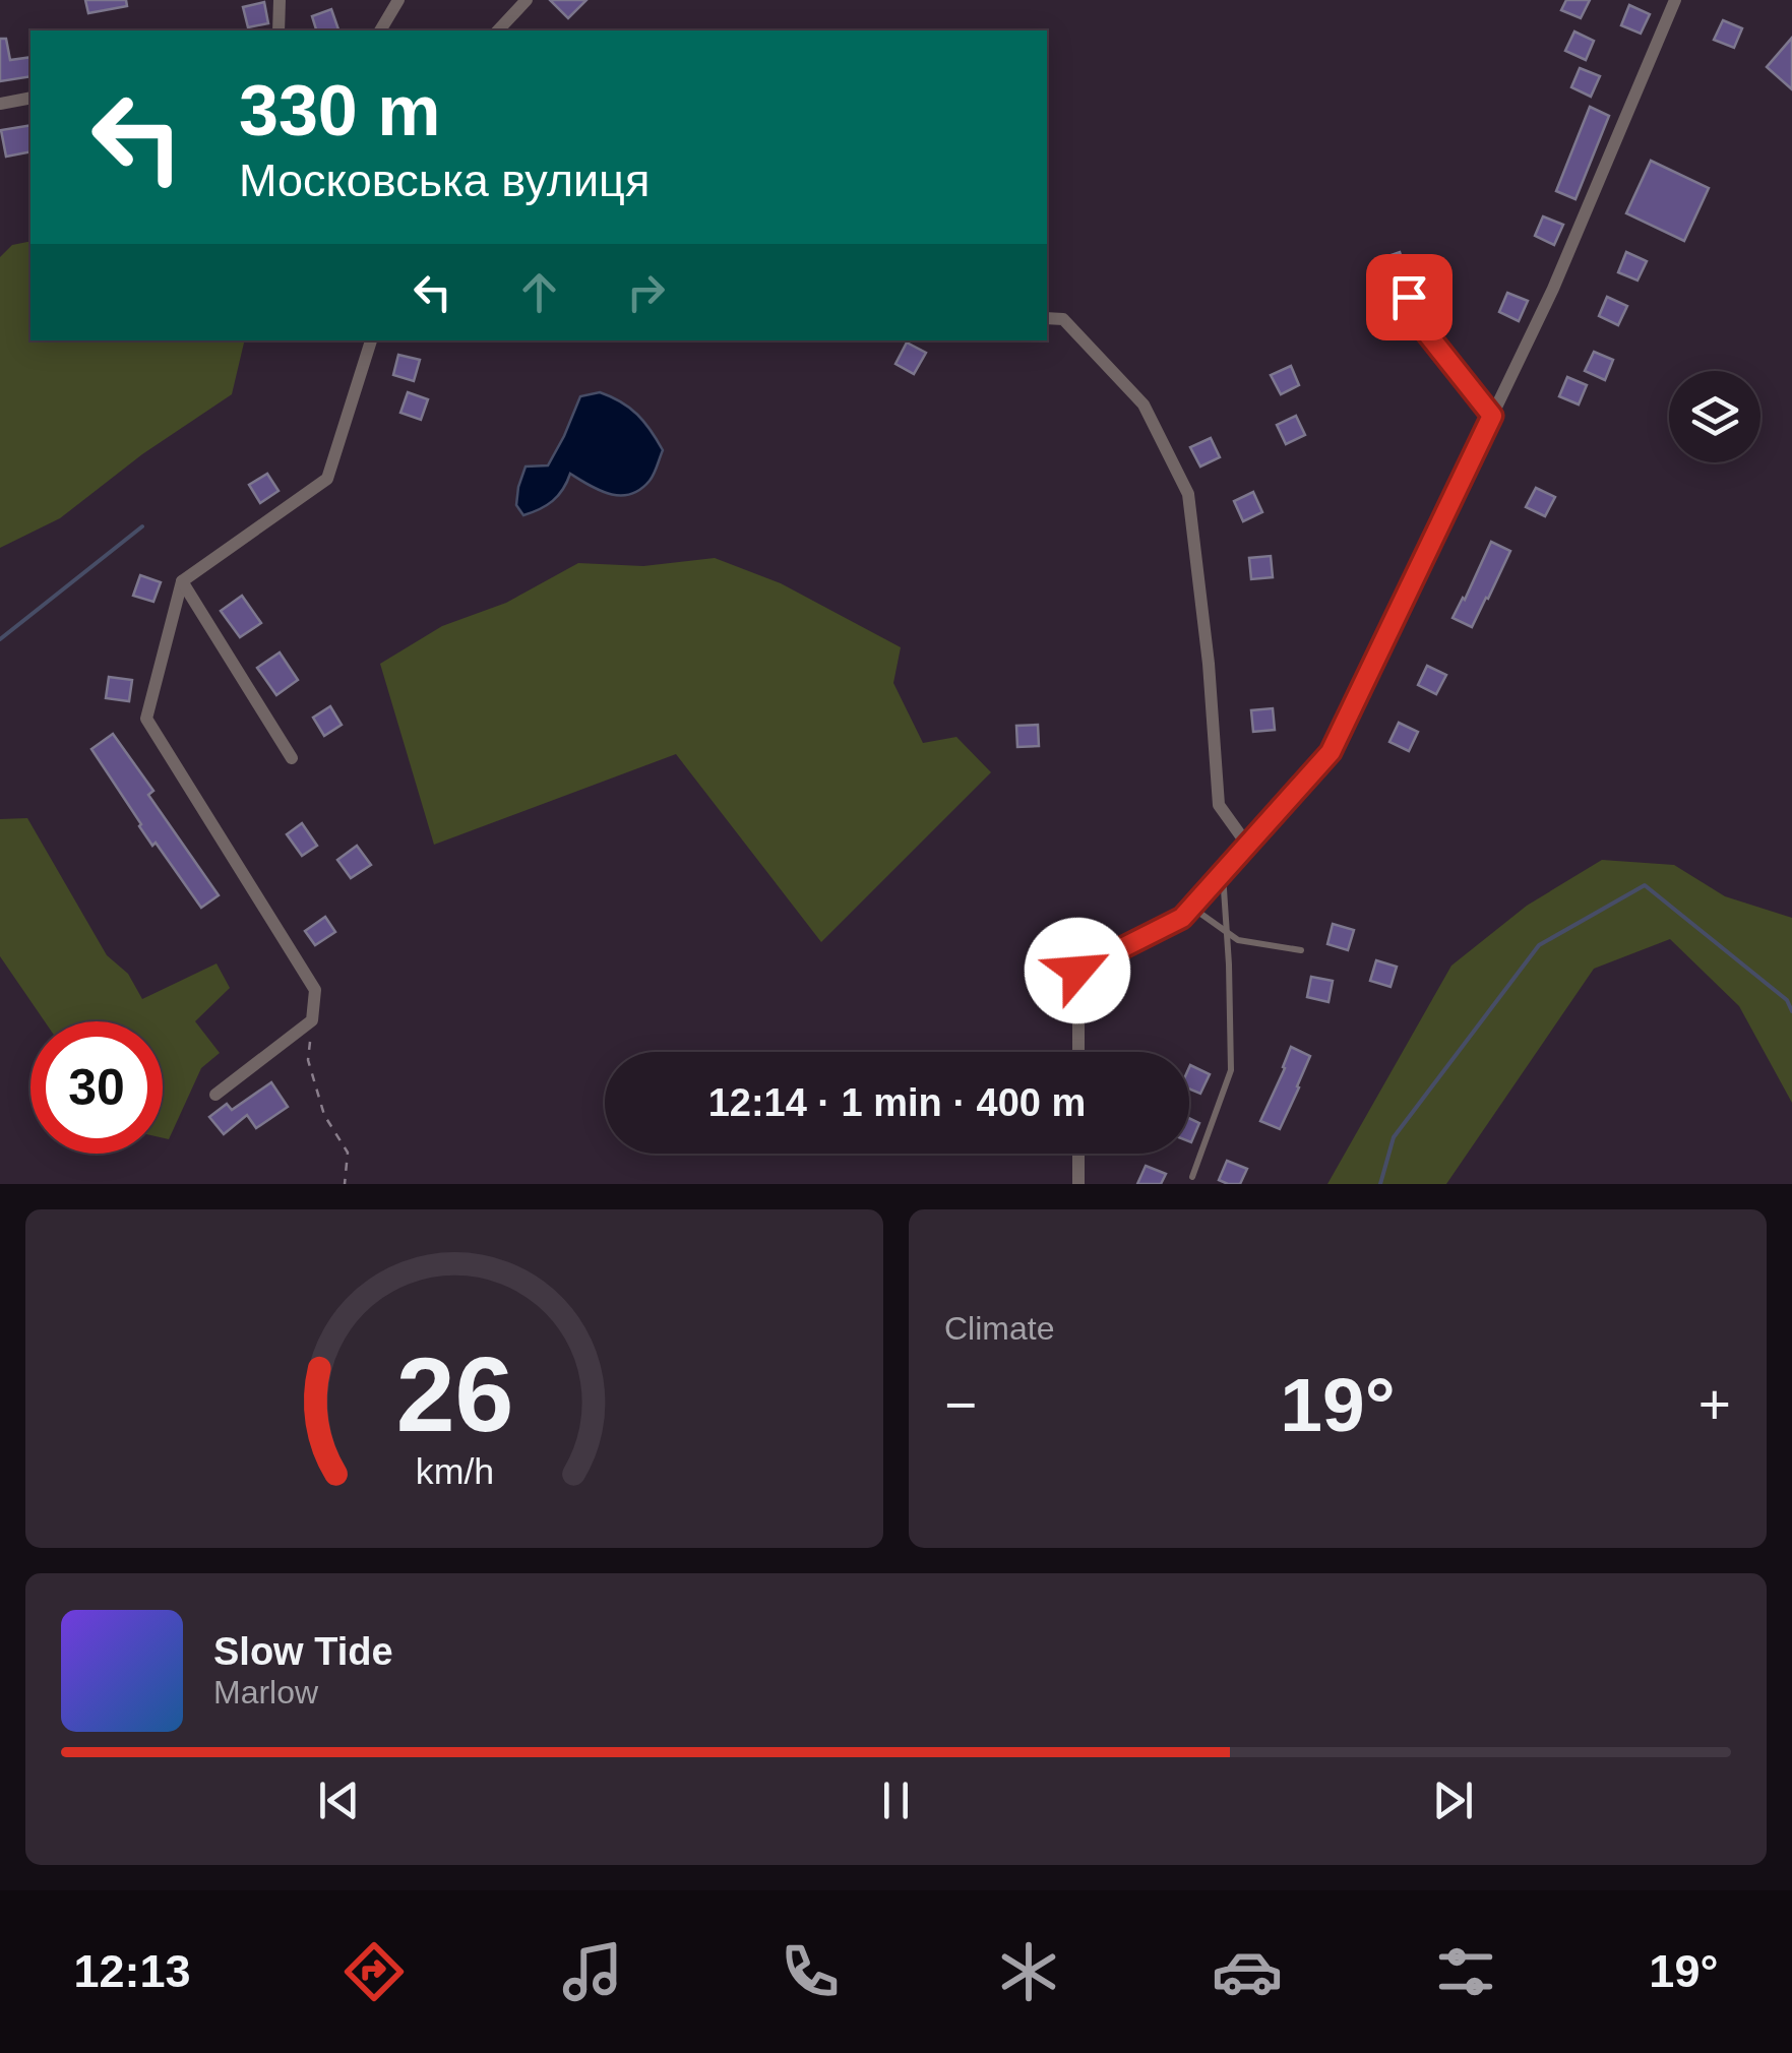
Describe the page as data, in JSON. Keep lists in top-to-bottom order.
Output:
{
  "page": {
    "turn": ["330 m", "Московська вулиця"],
    "limit": "30",
    "trip": "12:14 · 1 min · 400 m",
    "tile": "Climate",
    "heat": ["−", "19°", "+"],
    "song": ["Slow Tide", "Marlow"],
    "tabs": ["12:13", "19°"],
    "gauge": ["26", "km/h"]
  }
}
